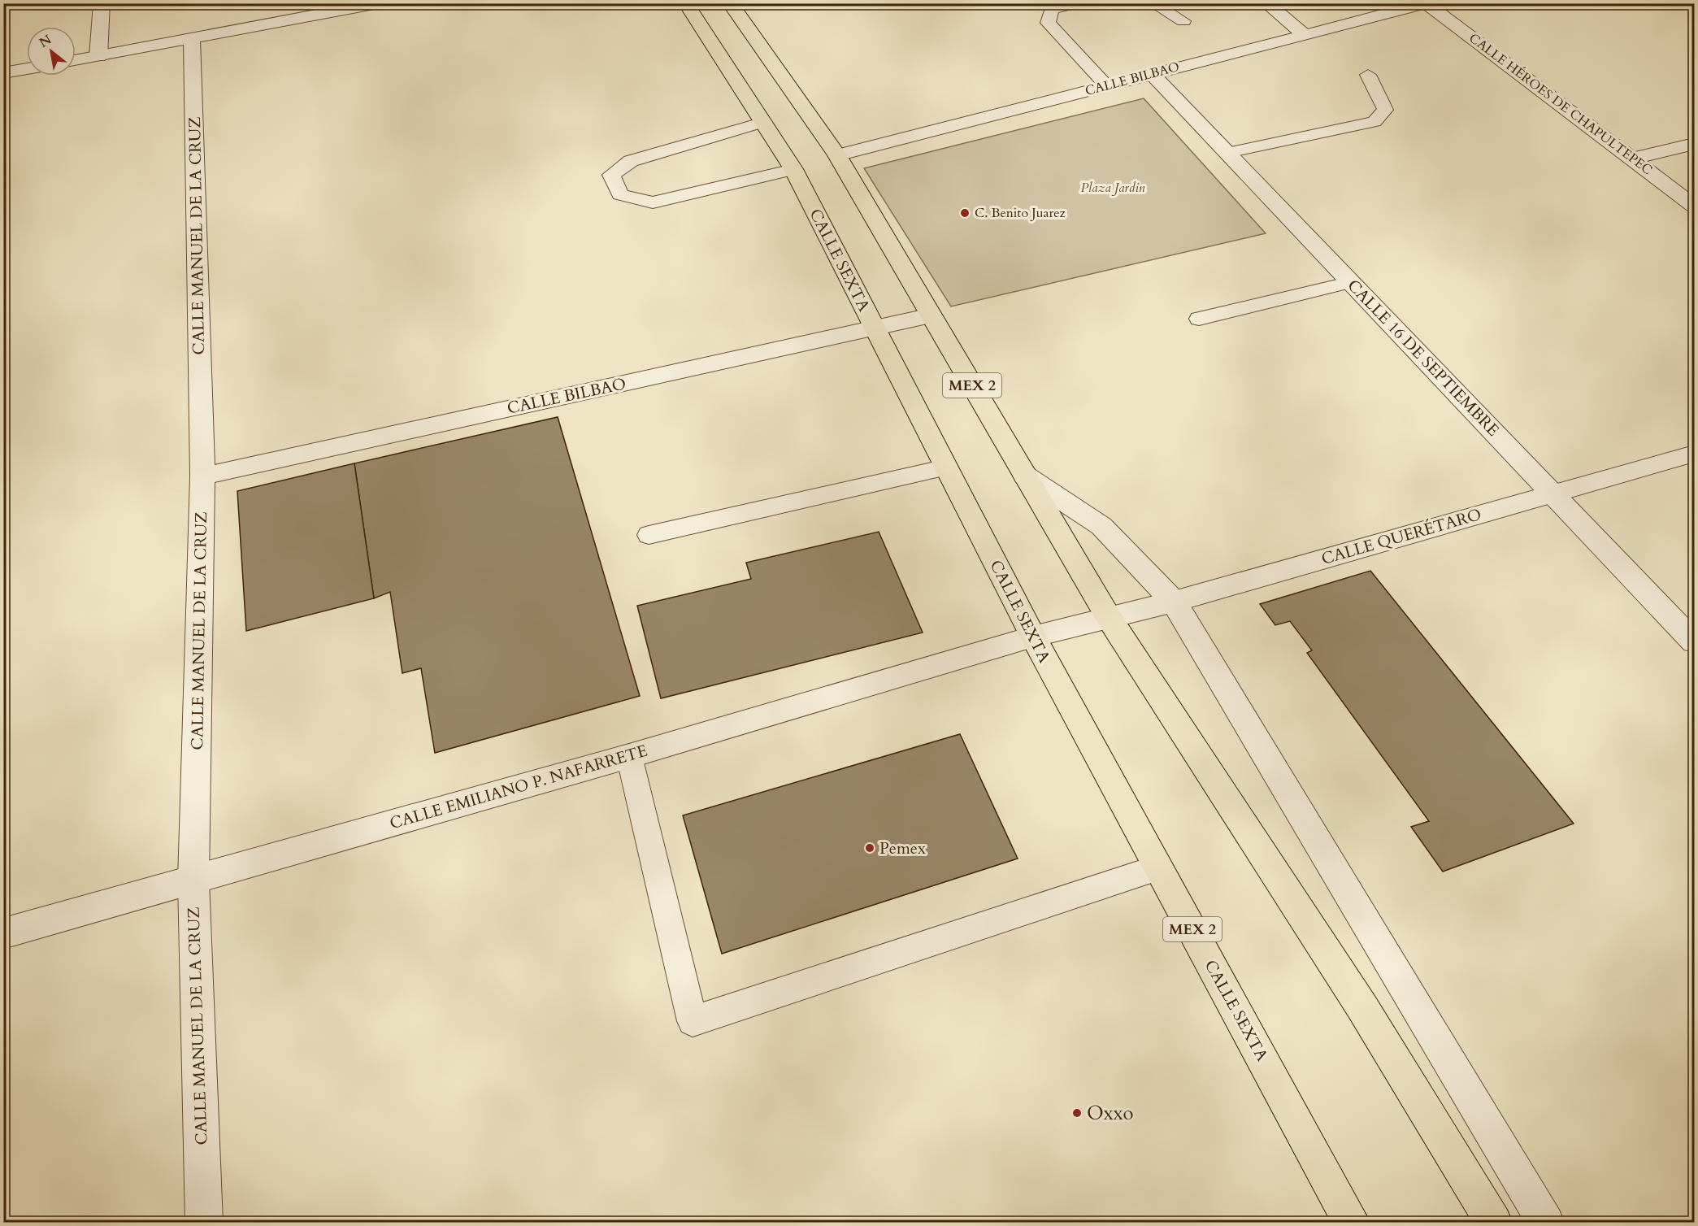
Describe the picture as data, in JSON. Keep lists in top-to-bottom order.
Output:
{
  "streets": {
    "main road": ["CALLE SEXTA", "MEX 2"],
    "street": [
      "CALLE BILBAO",
      "CALLE HÉROES DE CHAPULTEPEC",
      "CALLE MANUEL DE LA CRUZ",
      "CALLE 16 DE SEPTIEMBRE",
      "CALLE QUERÉTARO",
      "CALLE EMILIANO P. NAFARRETE"
    ]
  },
  "crossings": [
    ["CALLE BILBAO", "CALLE HÉROES DE CHAPULTEPEC"],
    ["CALLE BILBAO", "CALLE MANUEL DE LA CRUZ"],
    ["CALLE BILBAO", "CALLE SEXTA"],
    ["CALLE BILBAO", "CALLE 16 DE SEPTIEMBRE"],
    ["CALLE BILBAO", "MEX 2"],
    ["CALLE MANUEL DE LA CRUZ", "CALLE EMILIANO P. NAFARRETE"],
    ["CALLE SEXTA", "CALLE EMILIANO P. NAFARRETE"],
    ["CALLE 16 DE SEPTIEMBRE", "CALLE QUERÉTARO"],
    ["MEX 2", "CALLE QUERÉTARO"],
    ["MEX 2", "CALLE EMILIANO P. NAFARRETE"],
    ["CALLE QUERÉTARO", "CALLE EMILIANO P. NAFARRETE"]
  ],
  "parks": ["Plaza Jardin"],
  "places": ["C. Benito Juarez", "Pemex", "Oxxo"],
  "north": "top left"
}
